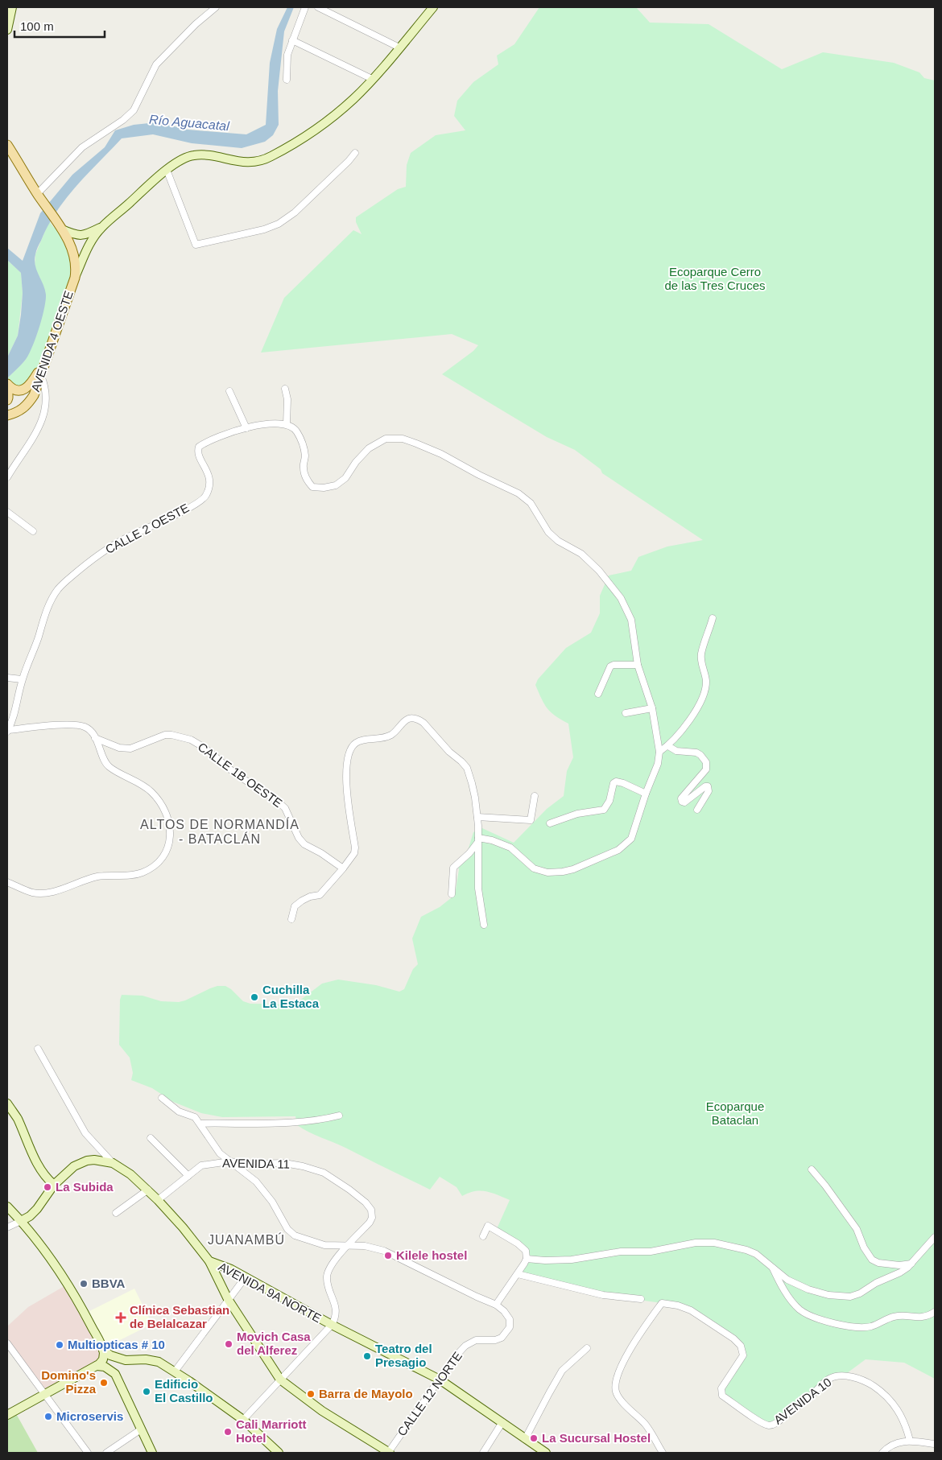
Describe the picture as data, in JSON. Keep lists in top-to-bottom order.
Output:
{
  "streets": {
    "main road": ["AVENIDA 4 OESTE"],
    "street": [
      "CALLE 2 OESTE",
      "CALLE 1B OESTE",
      "AVENIDA 11",
      "AVENIDA 9A NORTE",
      "CALLE 12 NORTE",
      "AVENIDA 10"
    ]
  },
  "crossings": [
    ["AVENIDA 11", "AVENIDA 9A NORTE"],
    ["AVENIDA 9A NORTE", "CALLE 12 NORTE"]
  ],
  "districts": ["ALTOS DE NORMANDÍA - BATACLÁN", "JUANAMBÚ"],
  "water": ["Río Aguacatal"],
  "parks": ["Ecoparque Cerro de las Tres Cruces", "Ecoparque Bataclan"],
  "places": {
    "other": [
      "Cuchilla La Estaca",
      "La Subida",
      "Kilele hostel",
      "BBVA",
      "Movich Casa del Alferez",
      "Multiopticas # 10",
      "Teatro del Presagio",
      "Domino's Pizza",
      "Edificio El Castillo",
      "Barra de Mayolo",
      "Microservis",
      "Cali Marriott Hotel",
      "La Sucursal Hostel"
    ],
    "health": ["Clínica Sebastian de Belalcazar"]
  },
  "scale_bar": "100 m"
}
